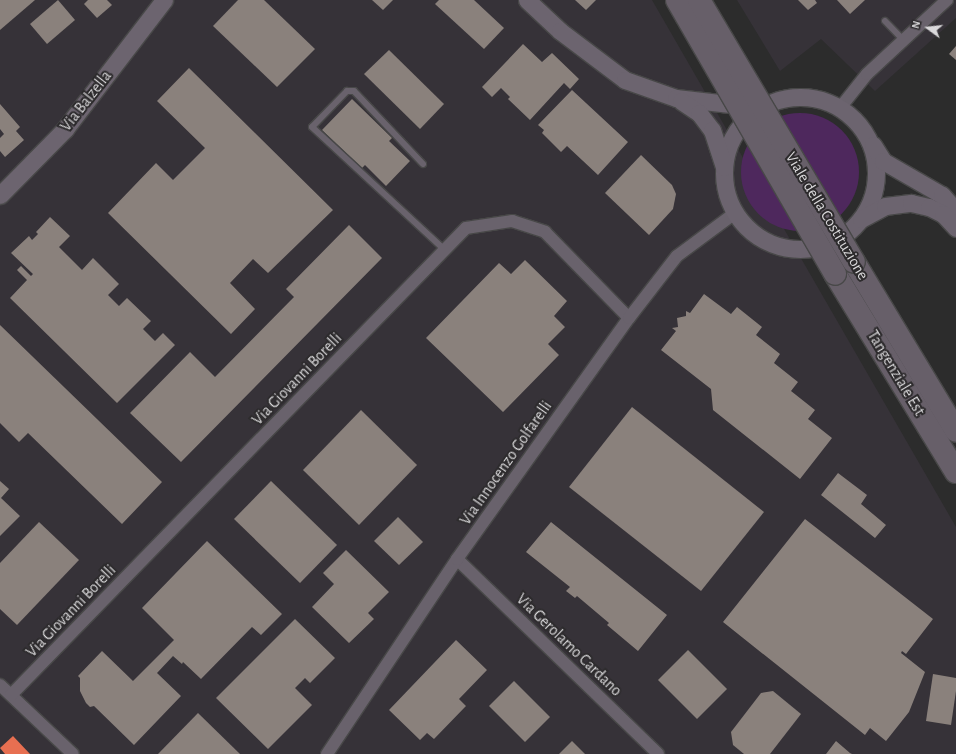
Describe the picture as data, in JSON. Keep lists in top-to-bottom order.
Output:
{
  "streets": {
    "highway": ["Viale della Costituzione", "Tangenziale Est"],
    "street": [
      "Via Balzella",
      "Via Giovanni Borelli",
      "Via Innocenzo Golfarelli",
      "Via Gerolamo Cardano"
    ]
  },
  "crossings": [
    ["Viale della Costituzione", "Tangenziale Est"],
    ["Via Giovanni Borelli", "Via Innocenzo Golfarelli"],
    ["Via Innocenzo Golfarelli", "Via Gerolamo Cardano"]
  ],
  "north": "left"
}
